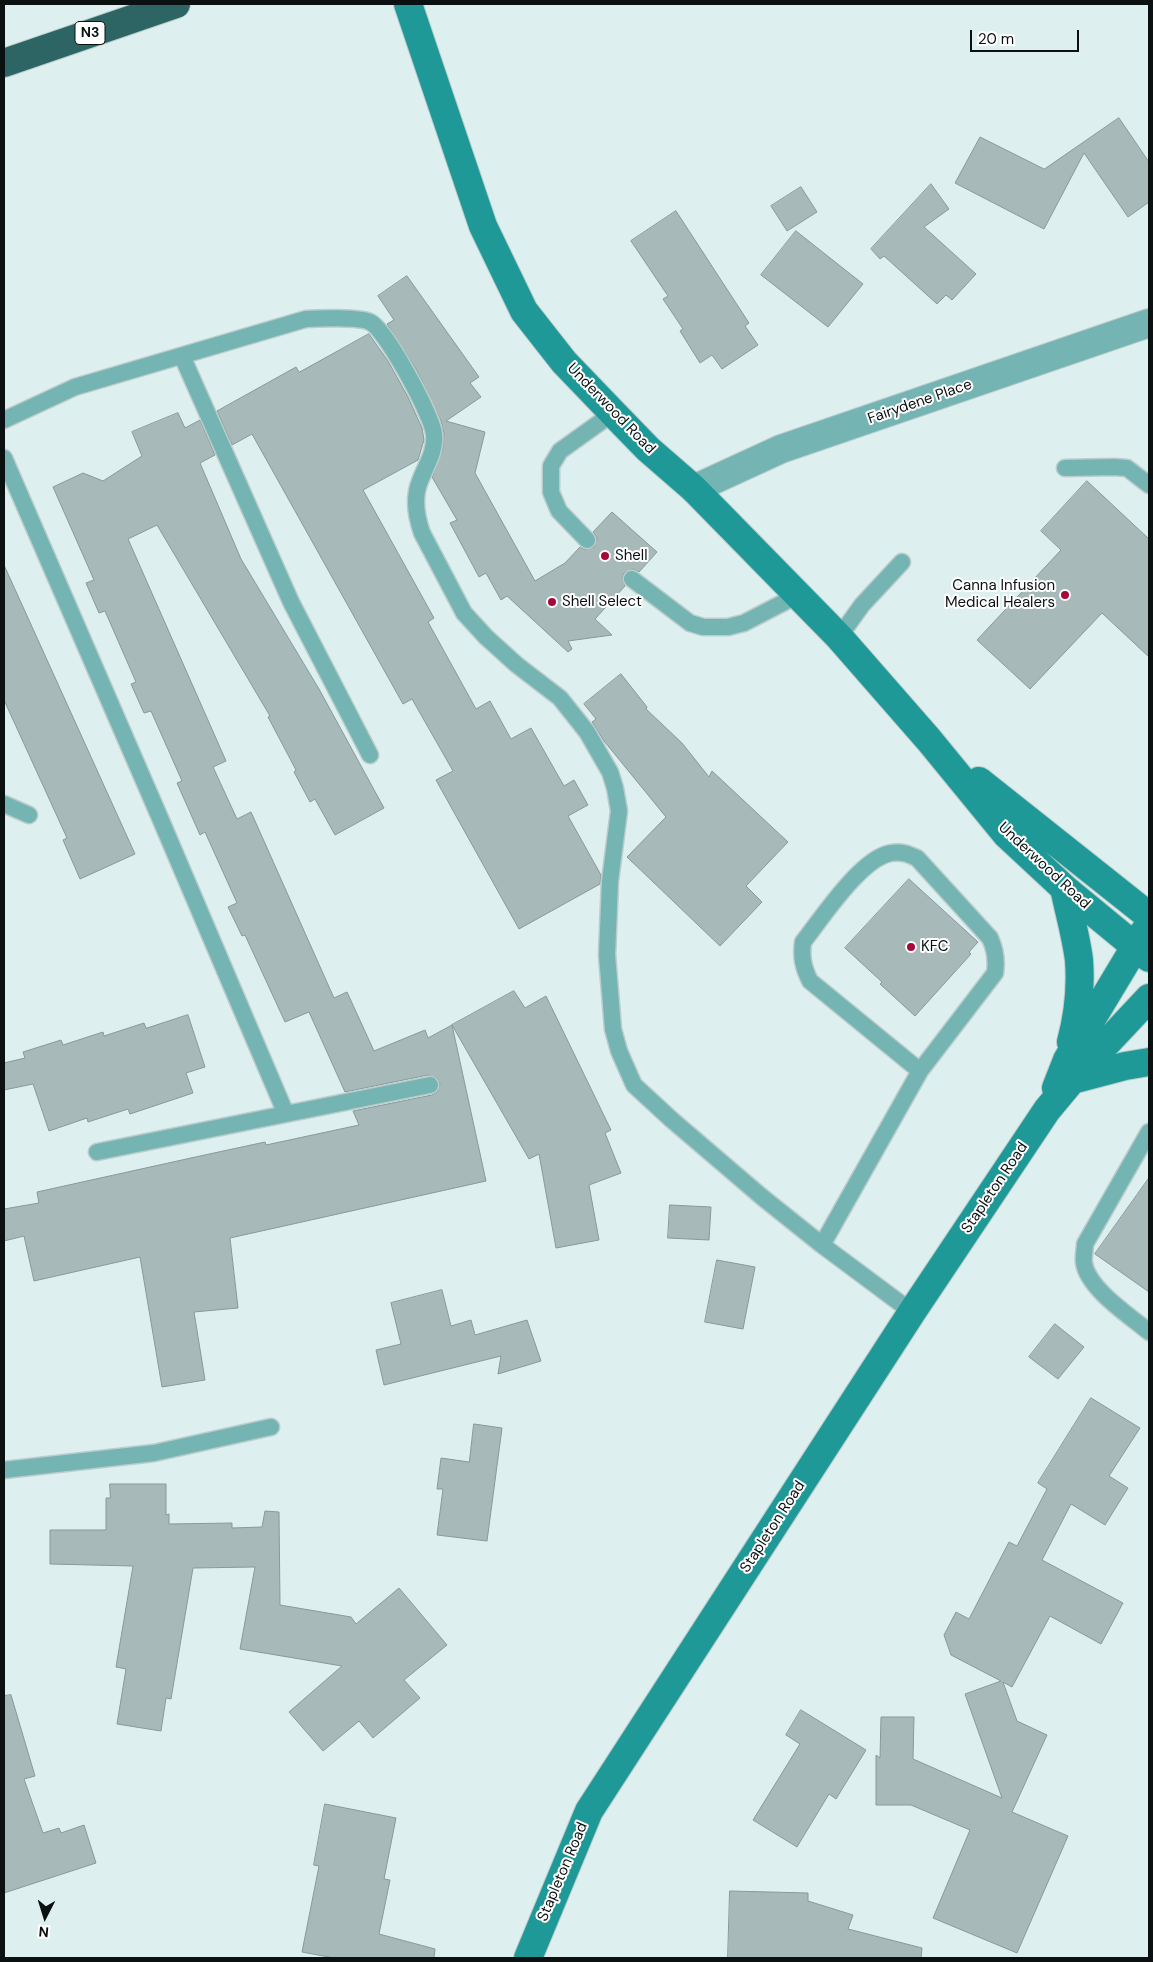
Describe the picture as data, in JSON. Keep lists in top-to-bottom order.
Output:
{
  "streets": {
    "highway": ["N3"],
    "main road": ["Underwood Road", "Stapleton Road"],
    "street": ["Fairydene Place"]
  },
  "crossings": [
    ["Fairydene Place", "Underwood Road"],
    ["Underwood Road", "Stapleton Road"]
  ],
  "places": [
    "Shell",
    "Canna Infusion Medical Healers",
    "Shell Select",
    "KFC"
  ],
  "scale_bar": "20 m",
  "north": "bottom"
}
